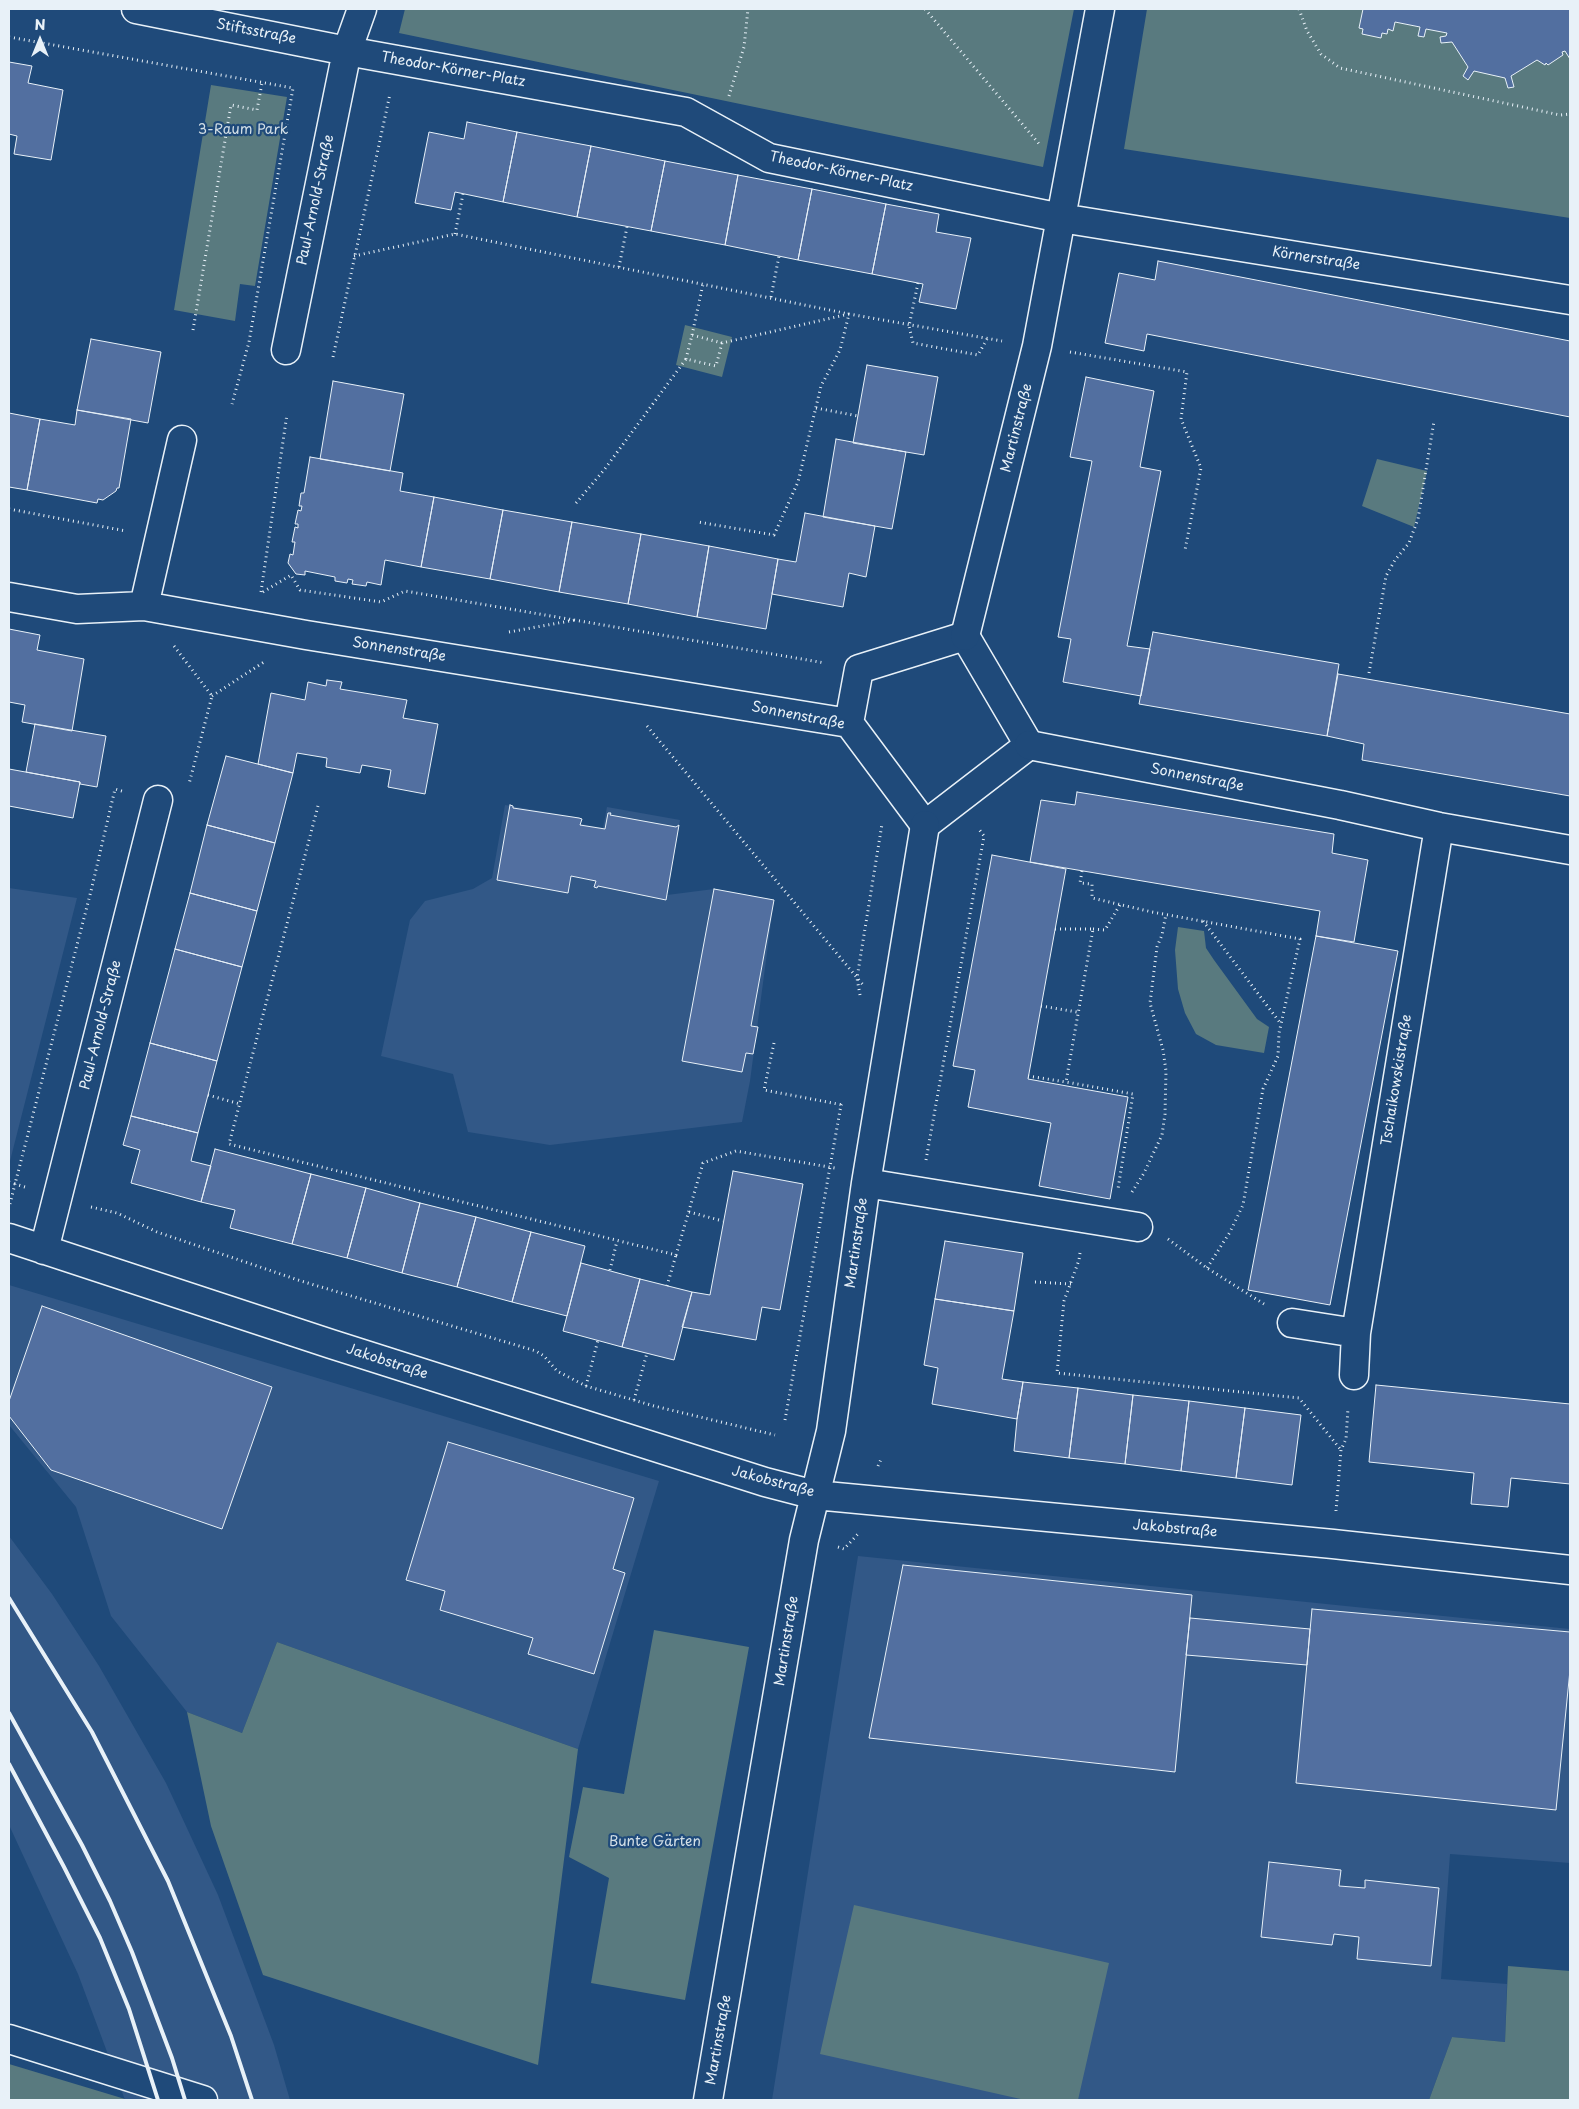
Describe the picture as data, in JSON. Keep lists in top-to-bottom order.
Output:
{
  "streets": {
    "street": [
      "Stiftsstraße",
      "Theodor-Körner-Platz",
      "Paul-Arnold-Straße",
      "Körnerstraße",
      "Martinstraße",
      "Sonnenstraße",
      "Tschaikowskistraße",
      "Jakobstraße"
    ]
  },
  "crossings": [
    ["Stiftsstraße", "Theodor-Körner-Platz"],
    ["Stiftsstraße", "Paul-Arnold-Straße"],
    ["Theodor-Körner-Platz", "Paul-Arnold-Straße"],
    ["Theodor-Körner-Platz", "Körnerstraße"],
    ["Theodor-Körner-Platz", "Martinstraße"],
    ["Paul-Arnold-Straße", "Jakobstraße"],
    ["Körnerstraße", "Martinstraße"],
    ["Martinstraße", "Sonnenstraße"],
    ["Martinstraße", "Jakobstraße"],
    ["Sonnenstraße", "Tschaikowskistraße"]
  ],
  "parks": ["3-Raum Park", "Bunte Gärten"],
  "north": "top"
}
